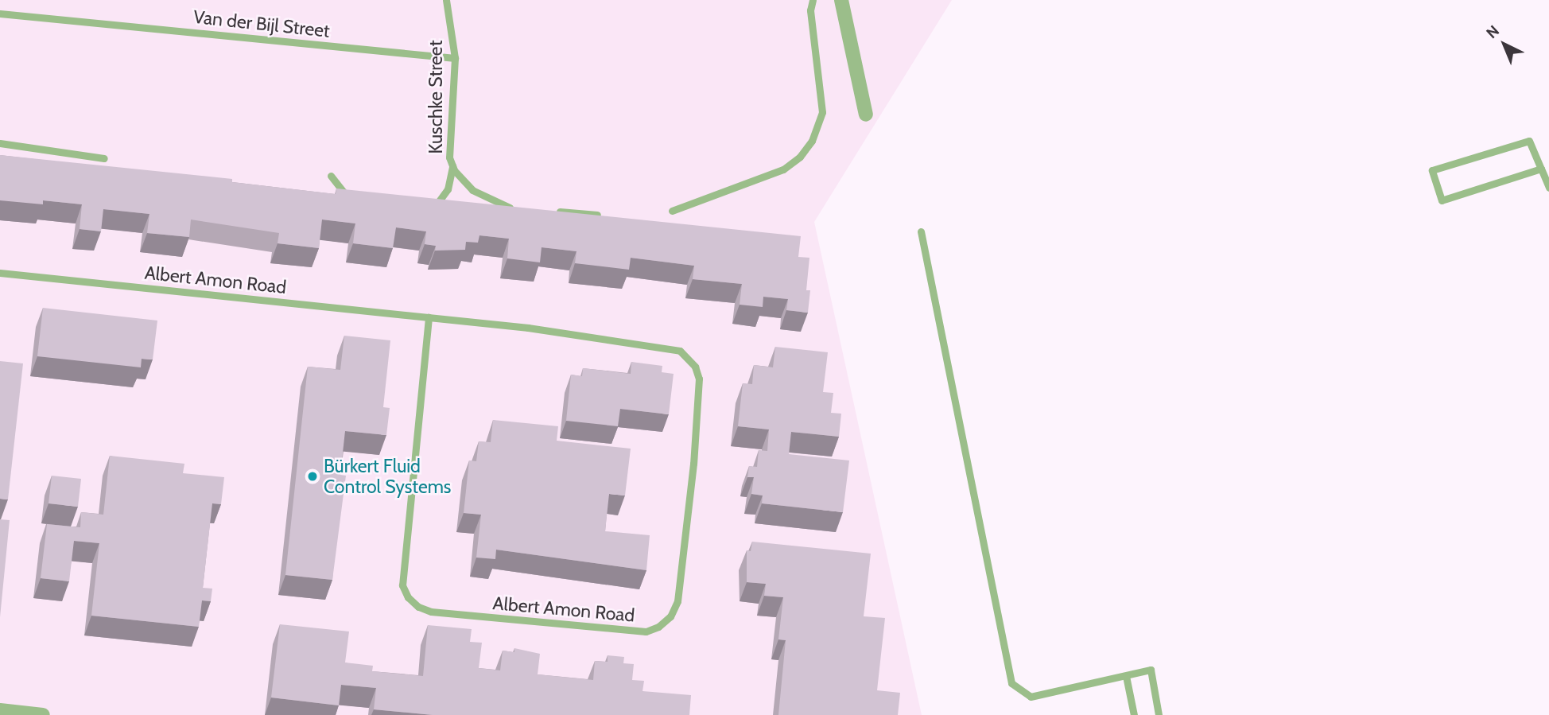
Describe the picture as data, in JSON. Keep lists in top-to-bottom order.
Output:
{
  "streets": {
    "lane": ["Van der Bijl Street", "Kuschke Street", "Albert Amon Road"]
  },
  "crossings": [
    ["Van der Bijl Street", "Kuschke Street"]
  ],
  "places": ["Bürkert Fluid Control Systems"],
  "north": "top left"
}
